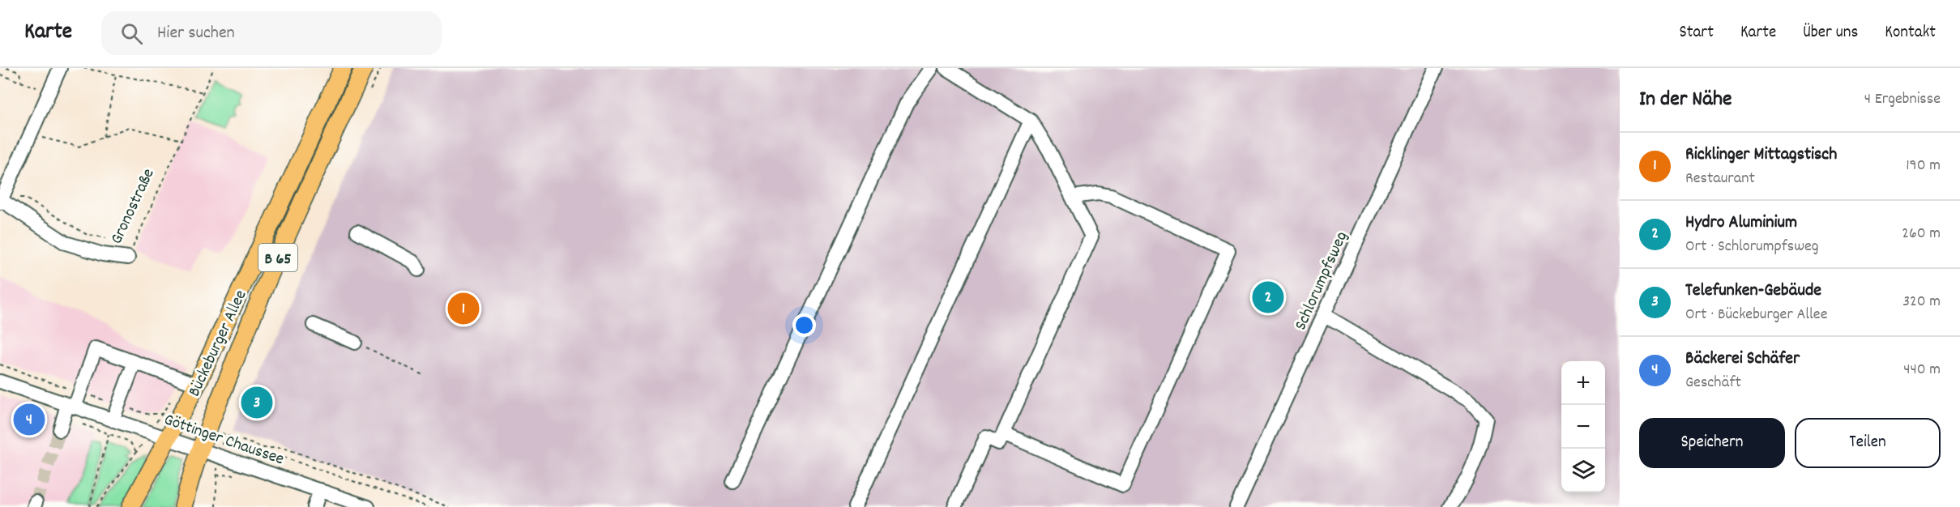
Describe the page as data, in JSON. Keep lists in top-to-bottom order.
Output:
{
  "streets": {
    "main road": ["B 65", "Bückeburger Allee"],
    "street": ["Gronostraße", "Schlorumpfsweg", "Göttinger Chaussee"]
  },
  "crossings": [
    ["Bückeburger Allee", "Göttinger Chaussee"]
  ],
  "page": {
    "header": "Karte",
    "search": "Hier suchen",
    "nav": [
      "Start",
      "Karte",
      "Über uns",
      "Kontakt"
    ],
    "heading": ["In der Nähe", "4 Ergebnisse"],
    "list": [
      {
        "mark": "1",
        "name": "Ricklinger Mittagstisch",
        "note": "Restaurant",
        "value": "190 m"
      },
      {
        "mark": "2",
        "name": "Hydro Aluminium",
        "note": "Ort · Schlorumpfsweg",
        "value": "260 m"
      },
      {
        "mark": "3",
        "name": "Telefunken-Gebäude",
        "note": "Ort · Bückeburger Allee",
        "value": "320 m"
      },
      {
        "mark": "4",
        "name": "Bäckerei Schäfer",
        "note": "Geschäft",
        "value": "440 m"
      }
    ],
    "pins": [
      "2",
      "1",
      "3",
      "4"
    ],
    "map_buttons": ["+", "−"],
    "buttons": ["Speichern", "Teilen"]
  }
}
